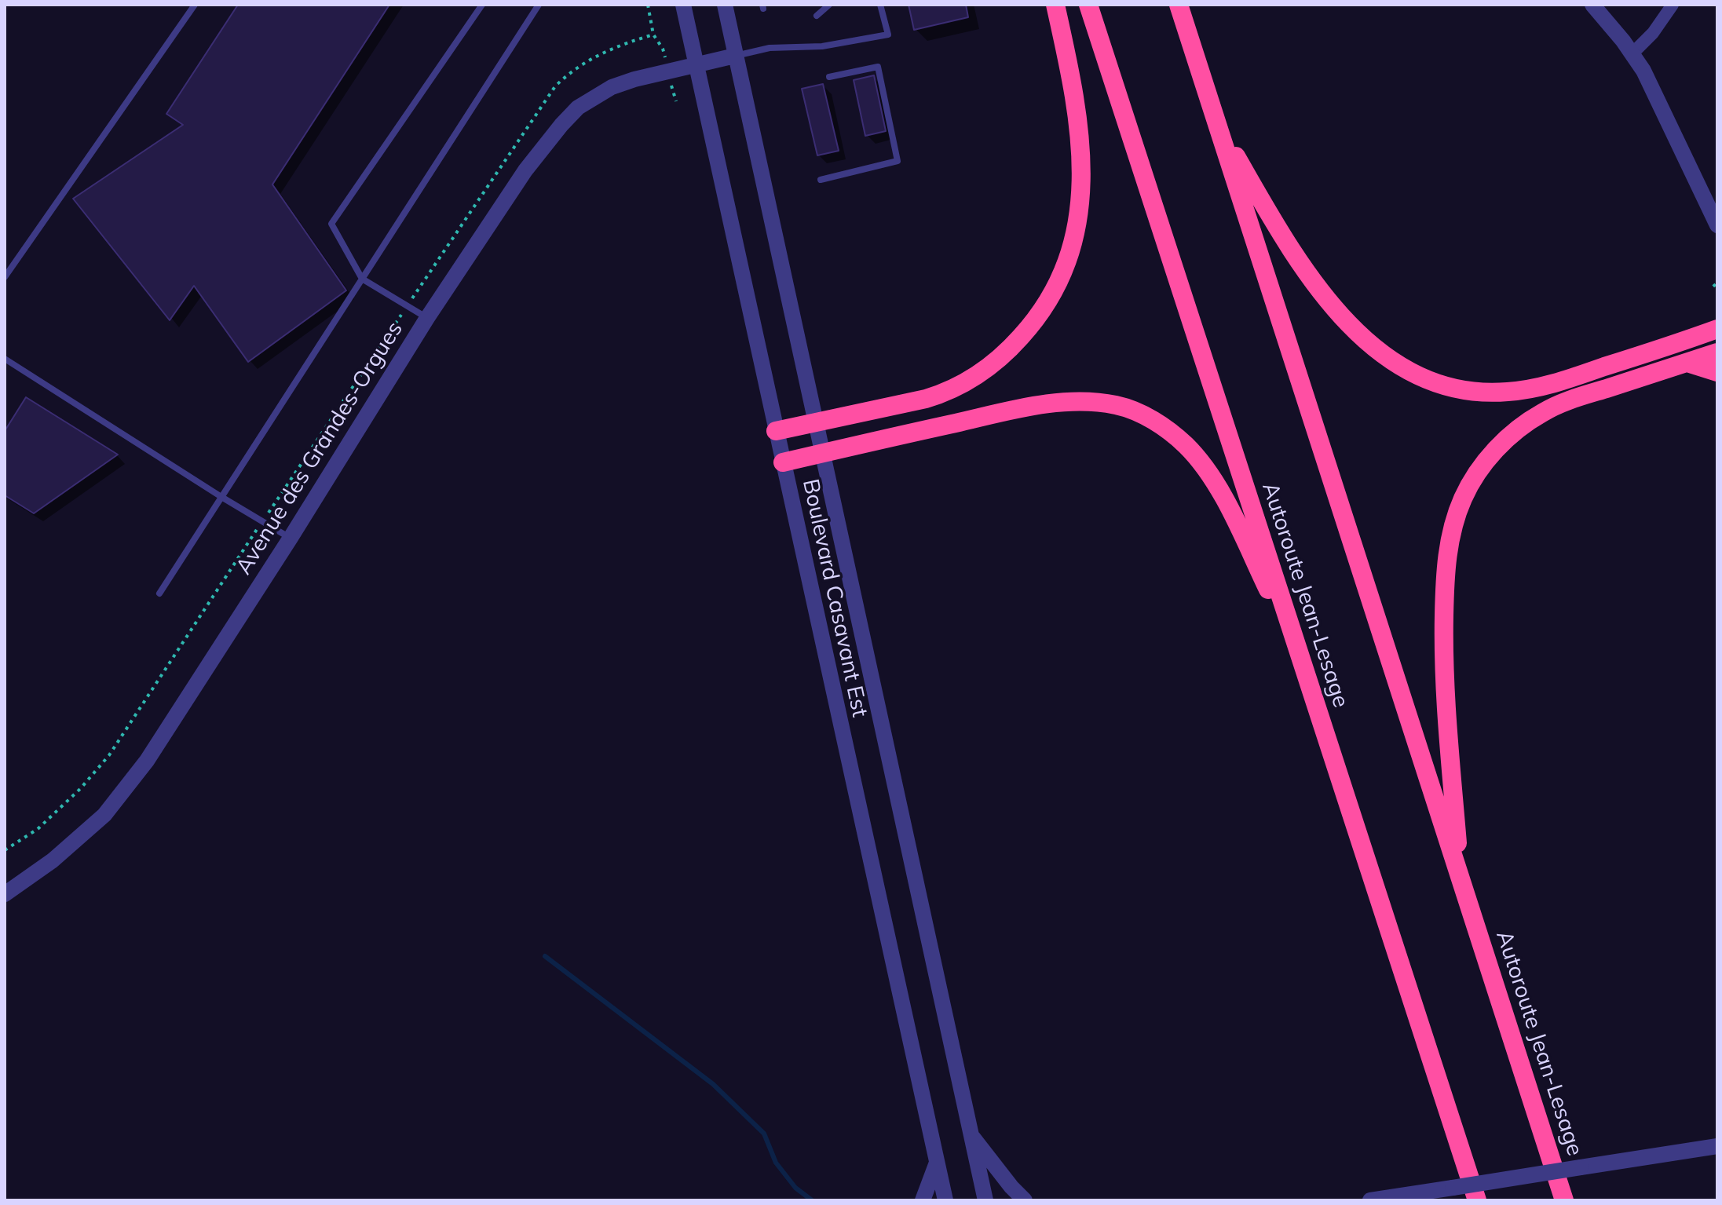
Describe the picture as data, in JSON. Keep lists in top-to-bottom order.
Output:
{
  "streets": {
    "highway": ["Autoroute Jean-Lesage"],
    "street": ["Avenue des Grandes-Orgues", "Boulevard Casavant Est"]
  },
  "crossings": [
    ["Avenue des Grandes-Orgues", "Boulevard Casavant Est"]
  ]
}
